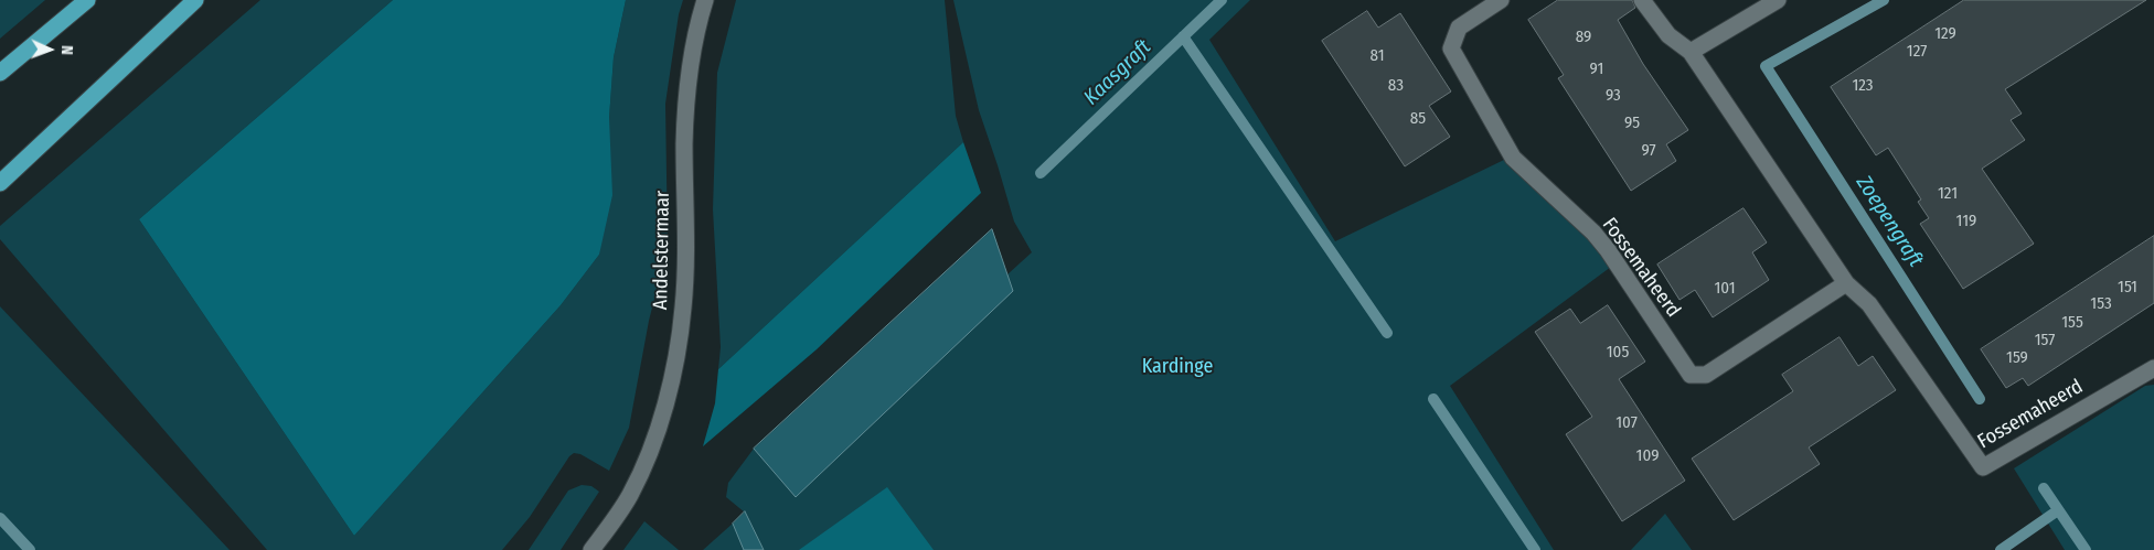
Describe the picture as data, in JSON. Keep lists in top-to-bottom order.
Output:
{
  "streets": {
    "street": ["Andelstermaar", "Fossemaheerd"]
  },
  "water": ["Kaasgraft", "Zoepengraft"],
  "parks": ["Kardinge"],
  "house_numbers": [
    "129",
    "89",
    "127",
    "81",
    "91",
    "83",
    "123",
    "93",
    "85",
    "95",
    "97",
    "121",
    "119",
    "151",
    "101",
    "153",
    "155",
    "157",
    "105",
    "159",
    "107",
    "109"
  ],
  "north": "right"
}
